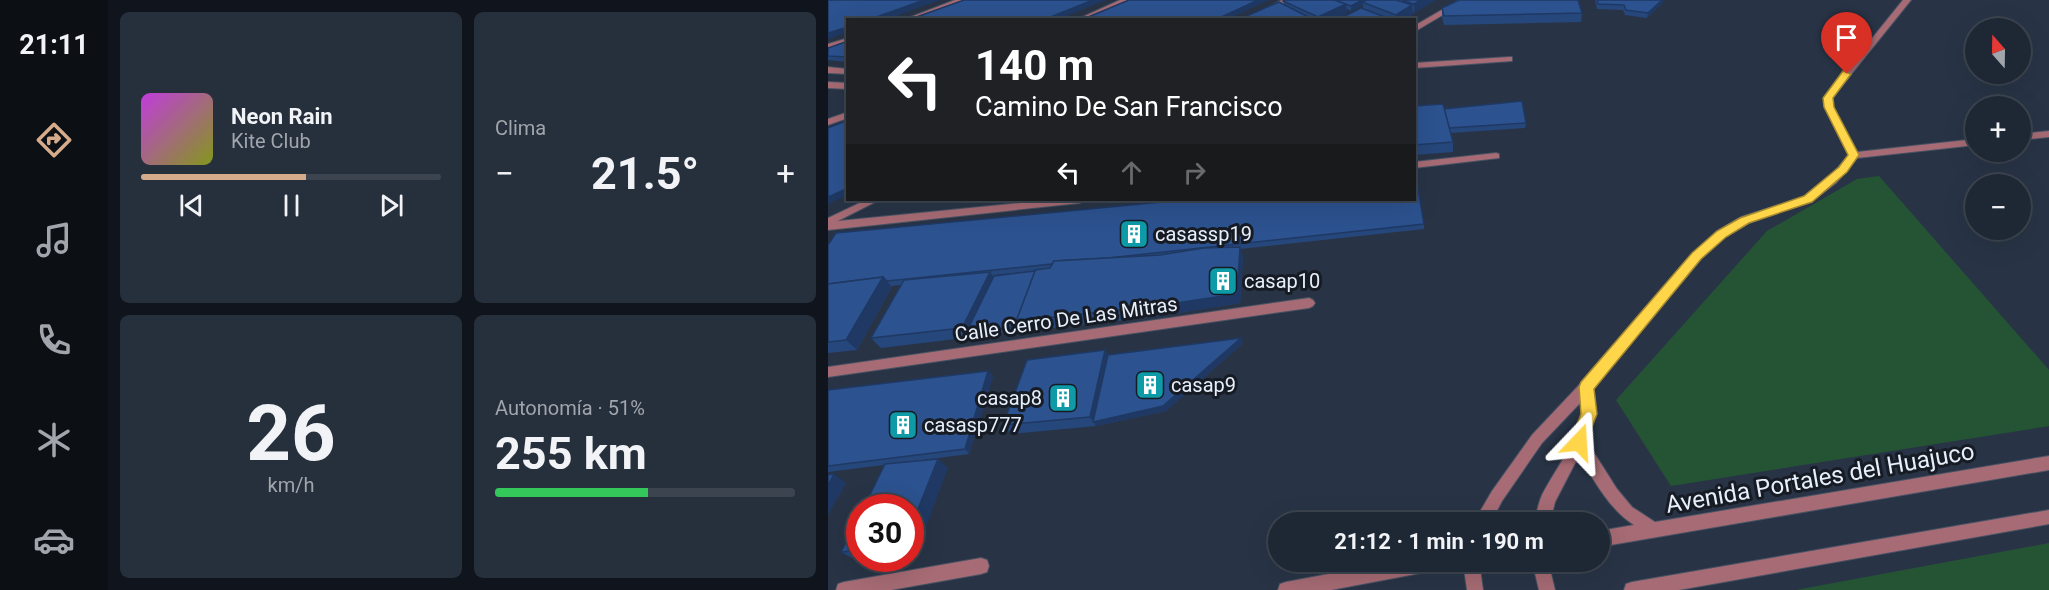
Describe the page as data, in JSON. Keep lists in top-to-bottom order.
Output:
{
  "streets": {
    "street": ["Calle Cerro De Las Mitras", "Avenida Portales del Huajuco"]
  },
  "places": {
    "building": [
      "casassp19",
      "casap10",
      "casap9",
      "casap8",
      "casasp777"
    ]
  },
  "north": "top",
  "page": {
    "tabs": "21:11",
    "tile": [
      "Clima",
      ["26", "km/h"],
      ["Autonomía · 51%", "255 km"]
    ],
    "map_buttons": ["+", "−"],
    "turn": ["140 m", "Camino De San Francisco"],
    "song": ["Neon Rain", "Kite Club"],
    "heat": ["−", "21.5°", "+"],
    "limit": "30",
    "trip": "21:12 · 1 min · 190 m"
  }
}
